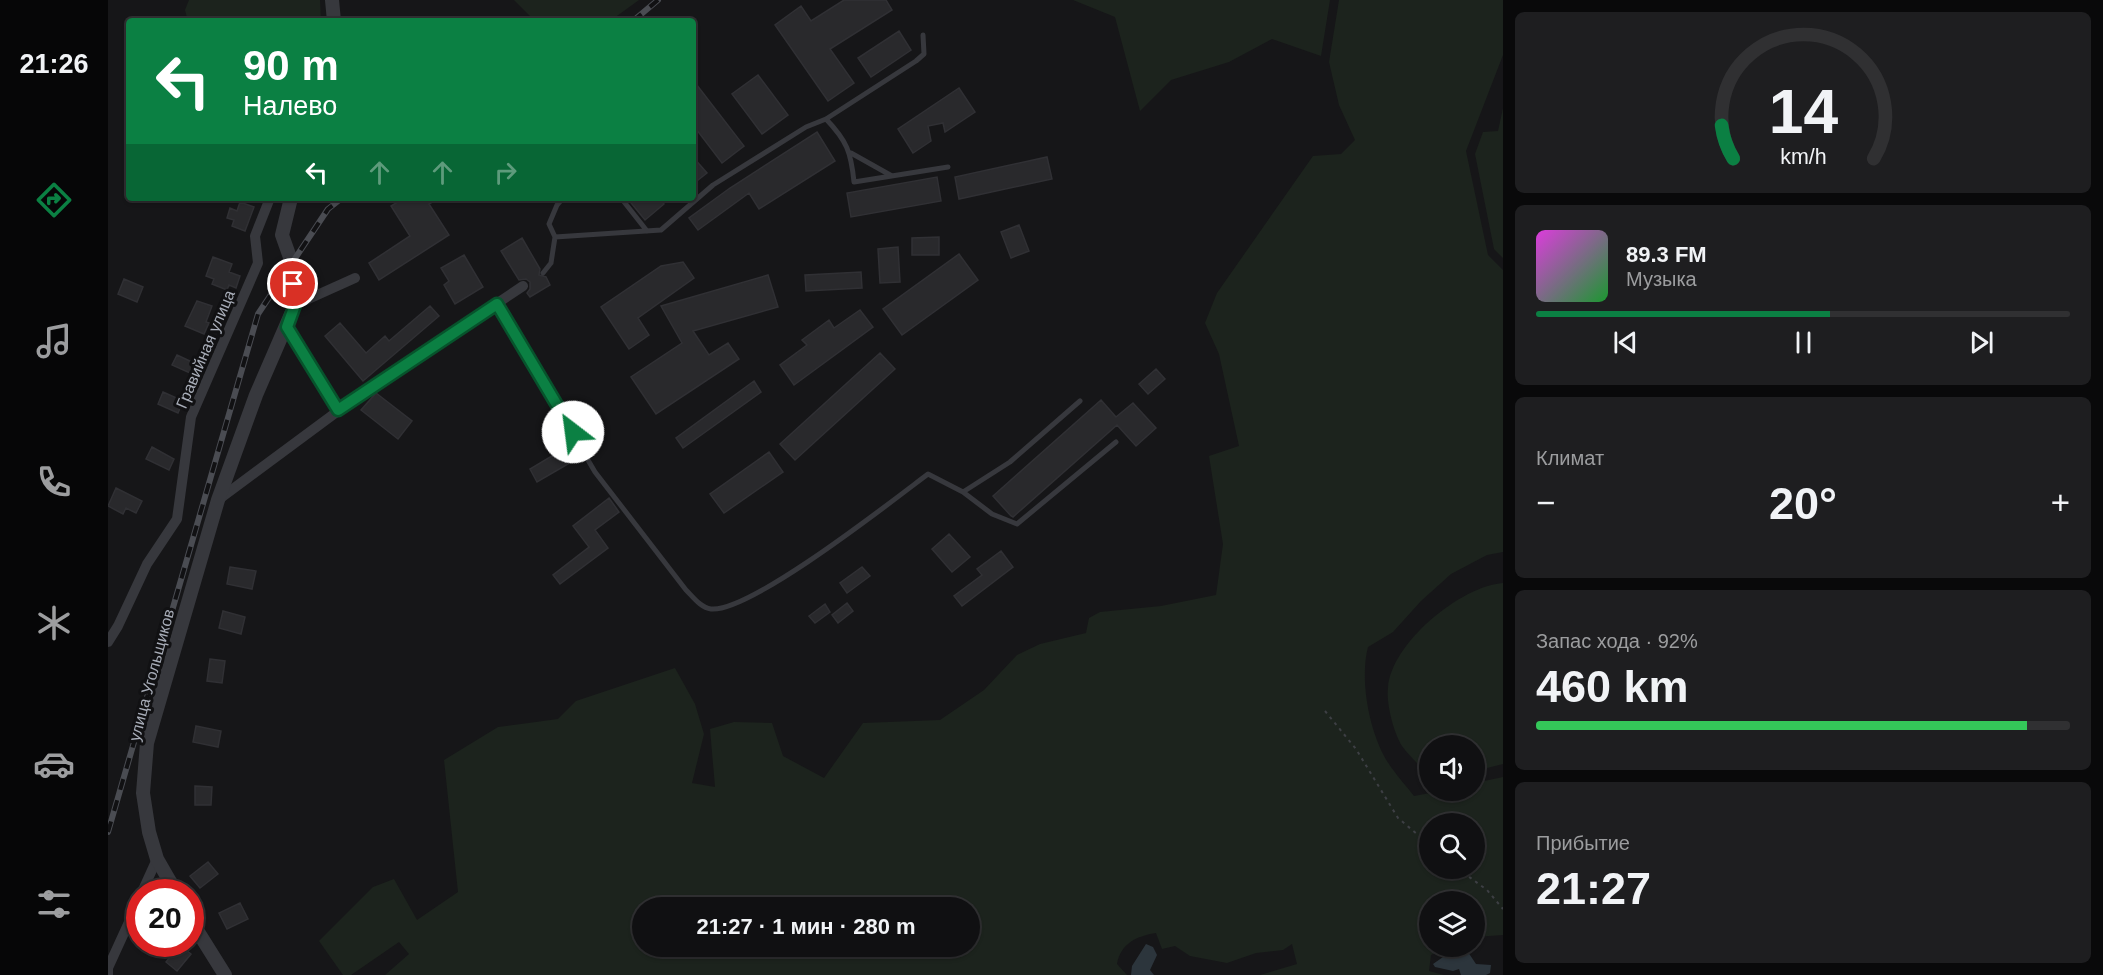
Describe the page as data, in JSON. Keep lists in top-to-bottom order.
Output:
{
  "streets": {
    "street": ["Гравийная улица", "улица Угольщиков"]
  },
  "page": {
    "tabs": "21:26",
    "turn": ["90 m", "Налево"],
    "song": ["89.3 FM", "Музыка"],
    "tile": [
      "Климат",
      ["Запас хода · 92%", "460 km"],
      ["Прибытие", "21:27"]
    ],
    "heat": ["−", "20°", "+"],
    "limit": "20",
    "trip": "21:27 · 1 мин · 280 m",
    "gauge": ["14", "km/h"]
  }
}
